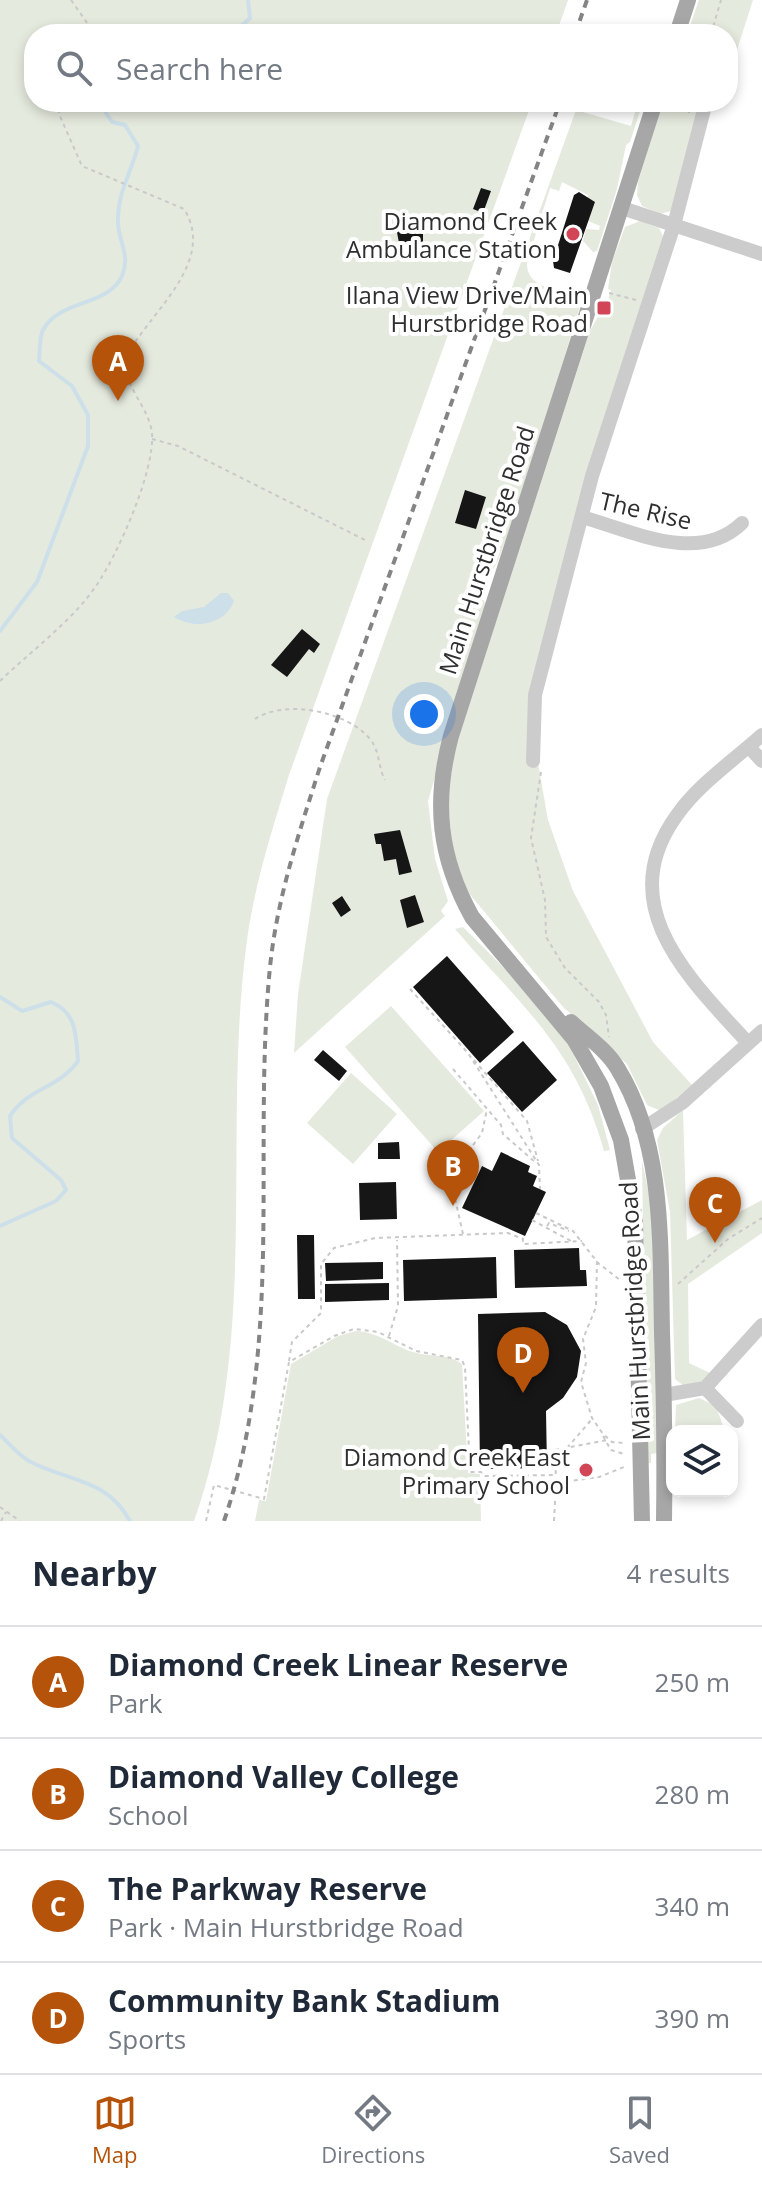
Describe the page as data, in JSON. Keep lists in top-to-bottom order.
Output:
{
  "streets": {
    "main road": ["Main Hurstbridge Road"],
    "street": ["The Rise"]
  },
  "places": {
    "other": ["Diamond Creek Ambulance Station", "Diamond Creek East Primary School"],
    "transit": ["Ilana View Drive/Main Hurstbridge Road"]
  },
  "page": {
    "search": "Search here",
    "pins": [
      "A",
      "B",
      "C",
      "D"
    ],
    "heading": ["Nearby", "4 results"],
    "list": [
      {
        "mark": "A",
        "name": "Diamond Creek Linear Reserve",
        "note": "Park",
        "value": "250 m"
      },
      {
        "mark": "B",
        "name": "Diamond Valley College",
        "note": "School",
        "value": "280 m"
      },
      {
        "mark": "C",
        "name": "The Parkway Reserve",
        "note": "Park · Main Hurstbridge Road",
        "value": "340 m"
      },
      {
        "mark": "D",
        "name": "Community Bank Stadium",
        "note": "Sports",
        "value": "390 m"
      }
    ],
    "nav": ["Map", "Directions", "Saved"]
  }
}
